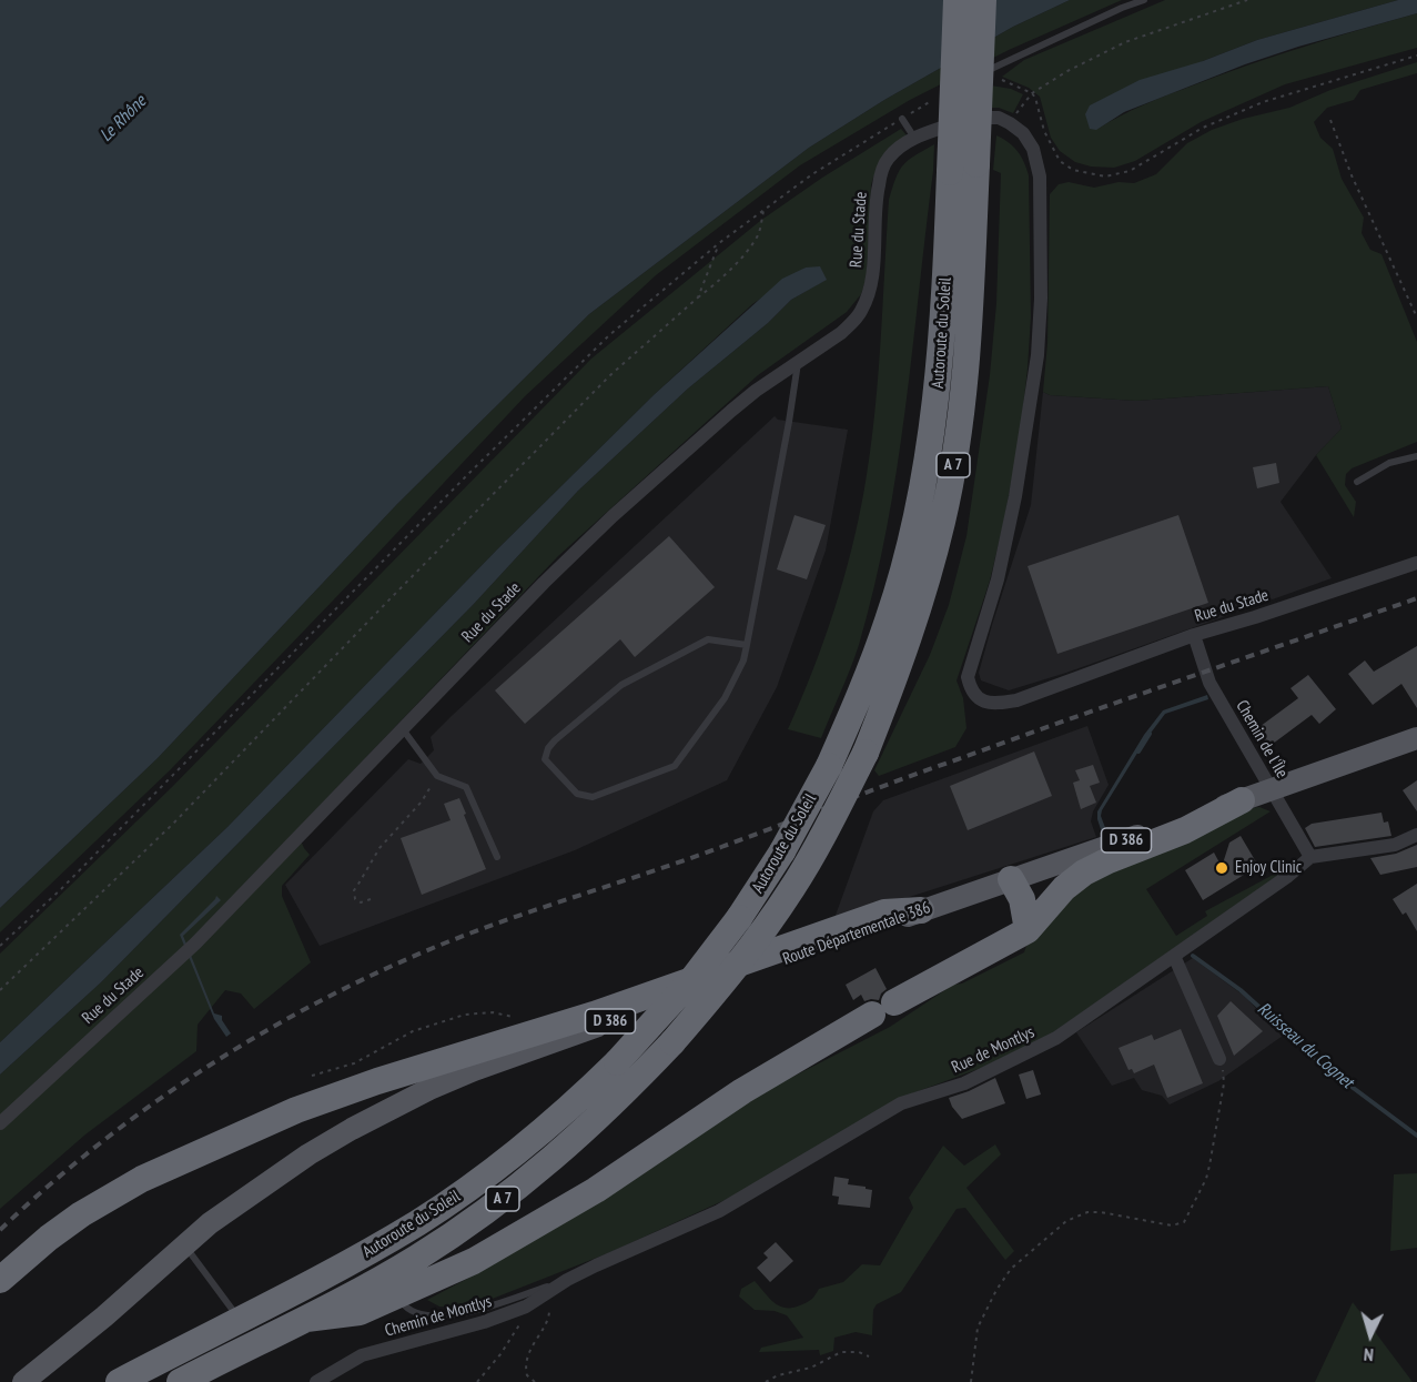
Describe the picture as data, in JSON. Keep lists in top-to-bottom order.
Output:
{
  "streets": {
    "highway": ["Autoroute du Soleil", "A 7"],
    "main road": ["D 386", "Route Départementale 386"],
    "street": [
      "Rue du Stade",
      "Chemin de l'Île",
      "Rue de Montlys",
      "Chemin de Montlys"
    ]
  },
  "crossings": [
    ["Rue du Stade", "Chemin de l'Île"],
    ["Chemin de l'Île", "Route Départementale 386"],
    ["Chemin de l'Île", "Rue de Montlys"],
    ["D 386", "Route Départementale 386"],
    ["Rue de Montlys", "Chemin de Montlys"]
  ],
  "water": ["Le Rhône", "Ruisseau du Cognet"],
  "places": ["Enjoy Clinic"],
  "north": "bottom"
}
